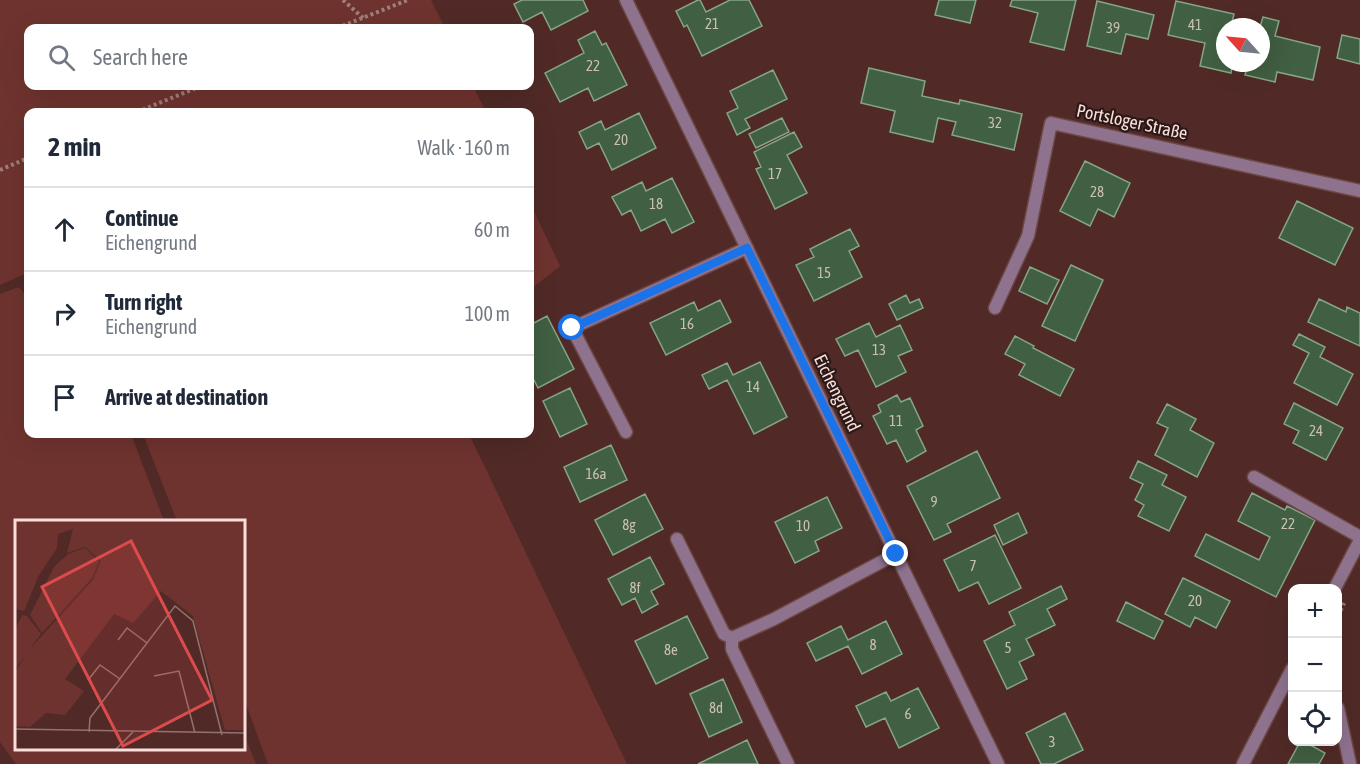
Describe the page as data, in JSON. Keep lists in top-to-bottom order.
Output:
{
  "streets": {
    "street": ["Portsloger Straße", "Eichengrund"]
  },
  "house_numbers": [
    "21",
    "41",
    "39",
    "22",
    "32",
    "20",
    "17",
    "28",
    "18",
    "15",
    "16",
    "13",
    "14",
    "11",
    "24",
    "16a",
    "9",
    "22",
    "8g",
    "10",
    "7",
    "8f",
    "20",
    "8",
    "5",
    "8e",
    "8d",
    "6",
    "3"
  ],
  "north": "top left",
  "page": {
    "search": "Search here",
    "heading": ["2 min", "Walk · 160 m"],
    "list": [
      ["Continue", "Eichengrund", "60 m"],
      ["Turn right", "Eichengrund", "100 m"],
      "Arrive at destination"
    ],
    "map_buttons": ["+", "−"]
  }
}
